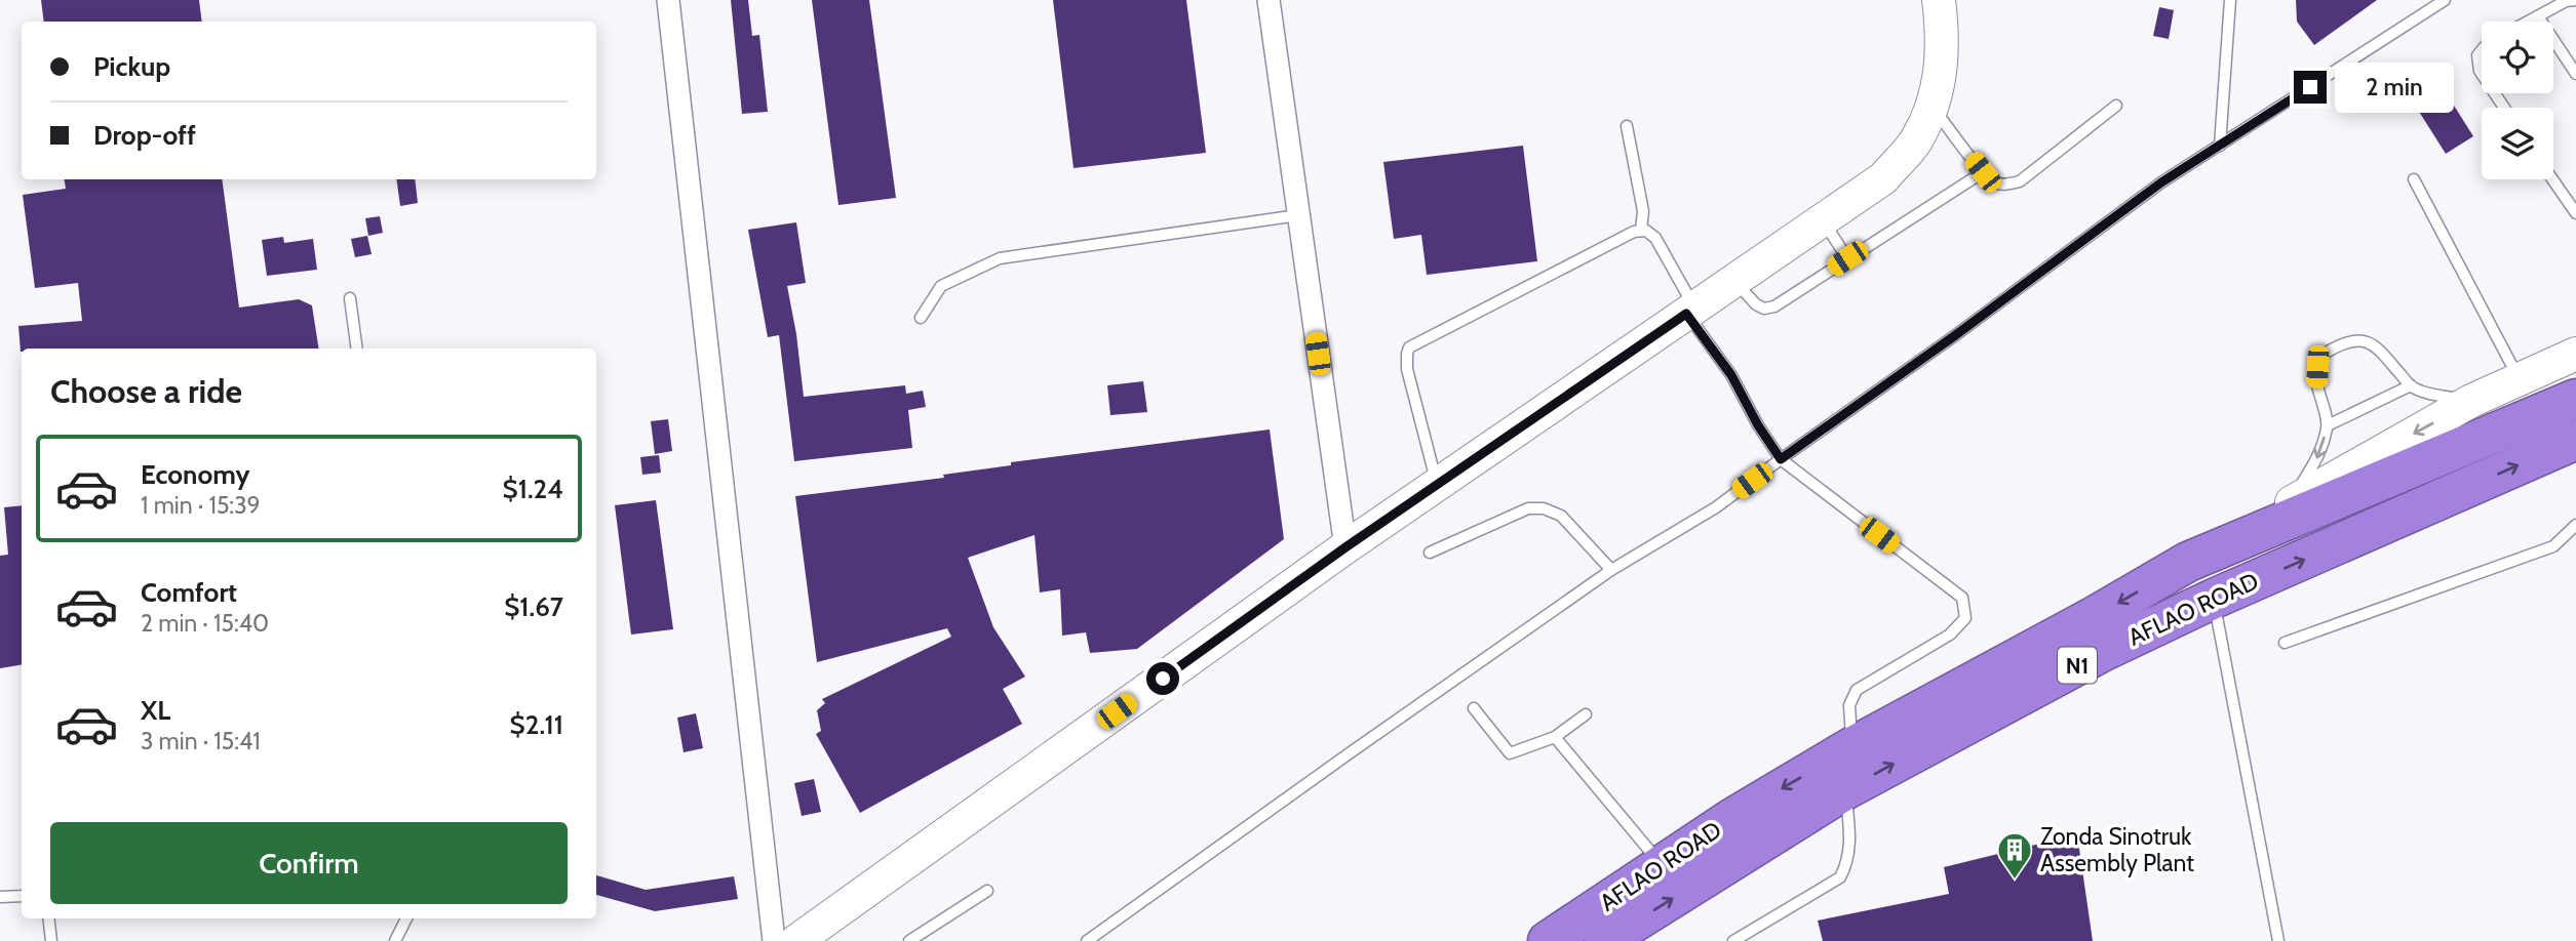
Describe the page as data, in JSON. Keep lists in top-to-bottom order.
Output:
{
  "streets": {
    "highway": ["AFLAO ROAD", "N1"]
  },
  "places": {
    "building": ["Zonda Sinotruk Assembly Plant"]
  },
  "page": {
    "banner": ["Pickup", "Drop-off"],
    "bubble": "2 min",
    "heading": "Choose a ride",
    "list": [
      {
        "name": "Economy",
        "note": "1 min · 15:39",
        "value": "$1.24"
      },
      {
        "name": "Comfort",
        "note": "2 min · 15:40",
        "value": "$1.67"
      },
      {
        "name": "XL",
        "note": "3 min · 15:41",
        "value": "$2.11"
      }
    ],
    "buttons": "Confirm"
  }
}
